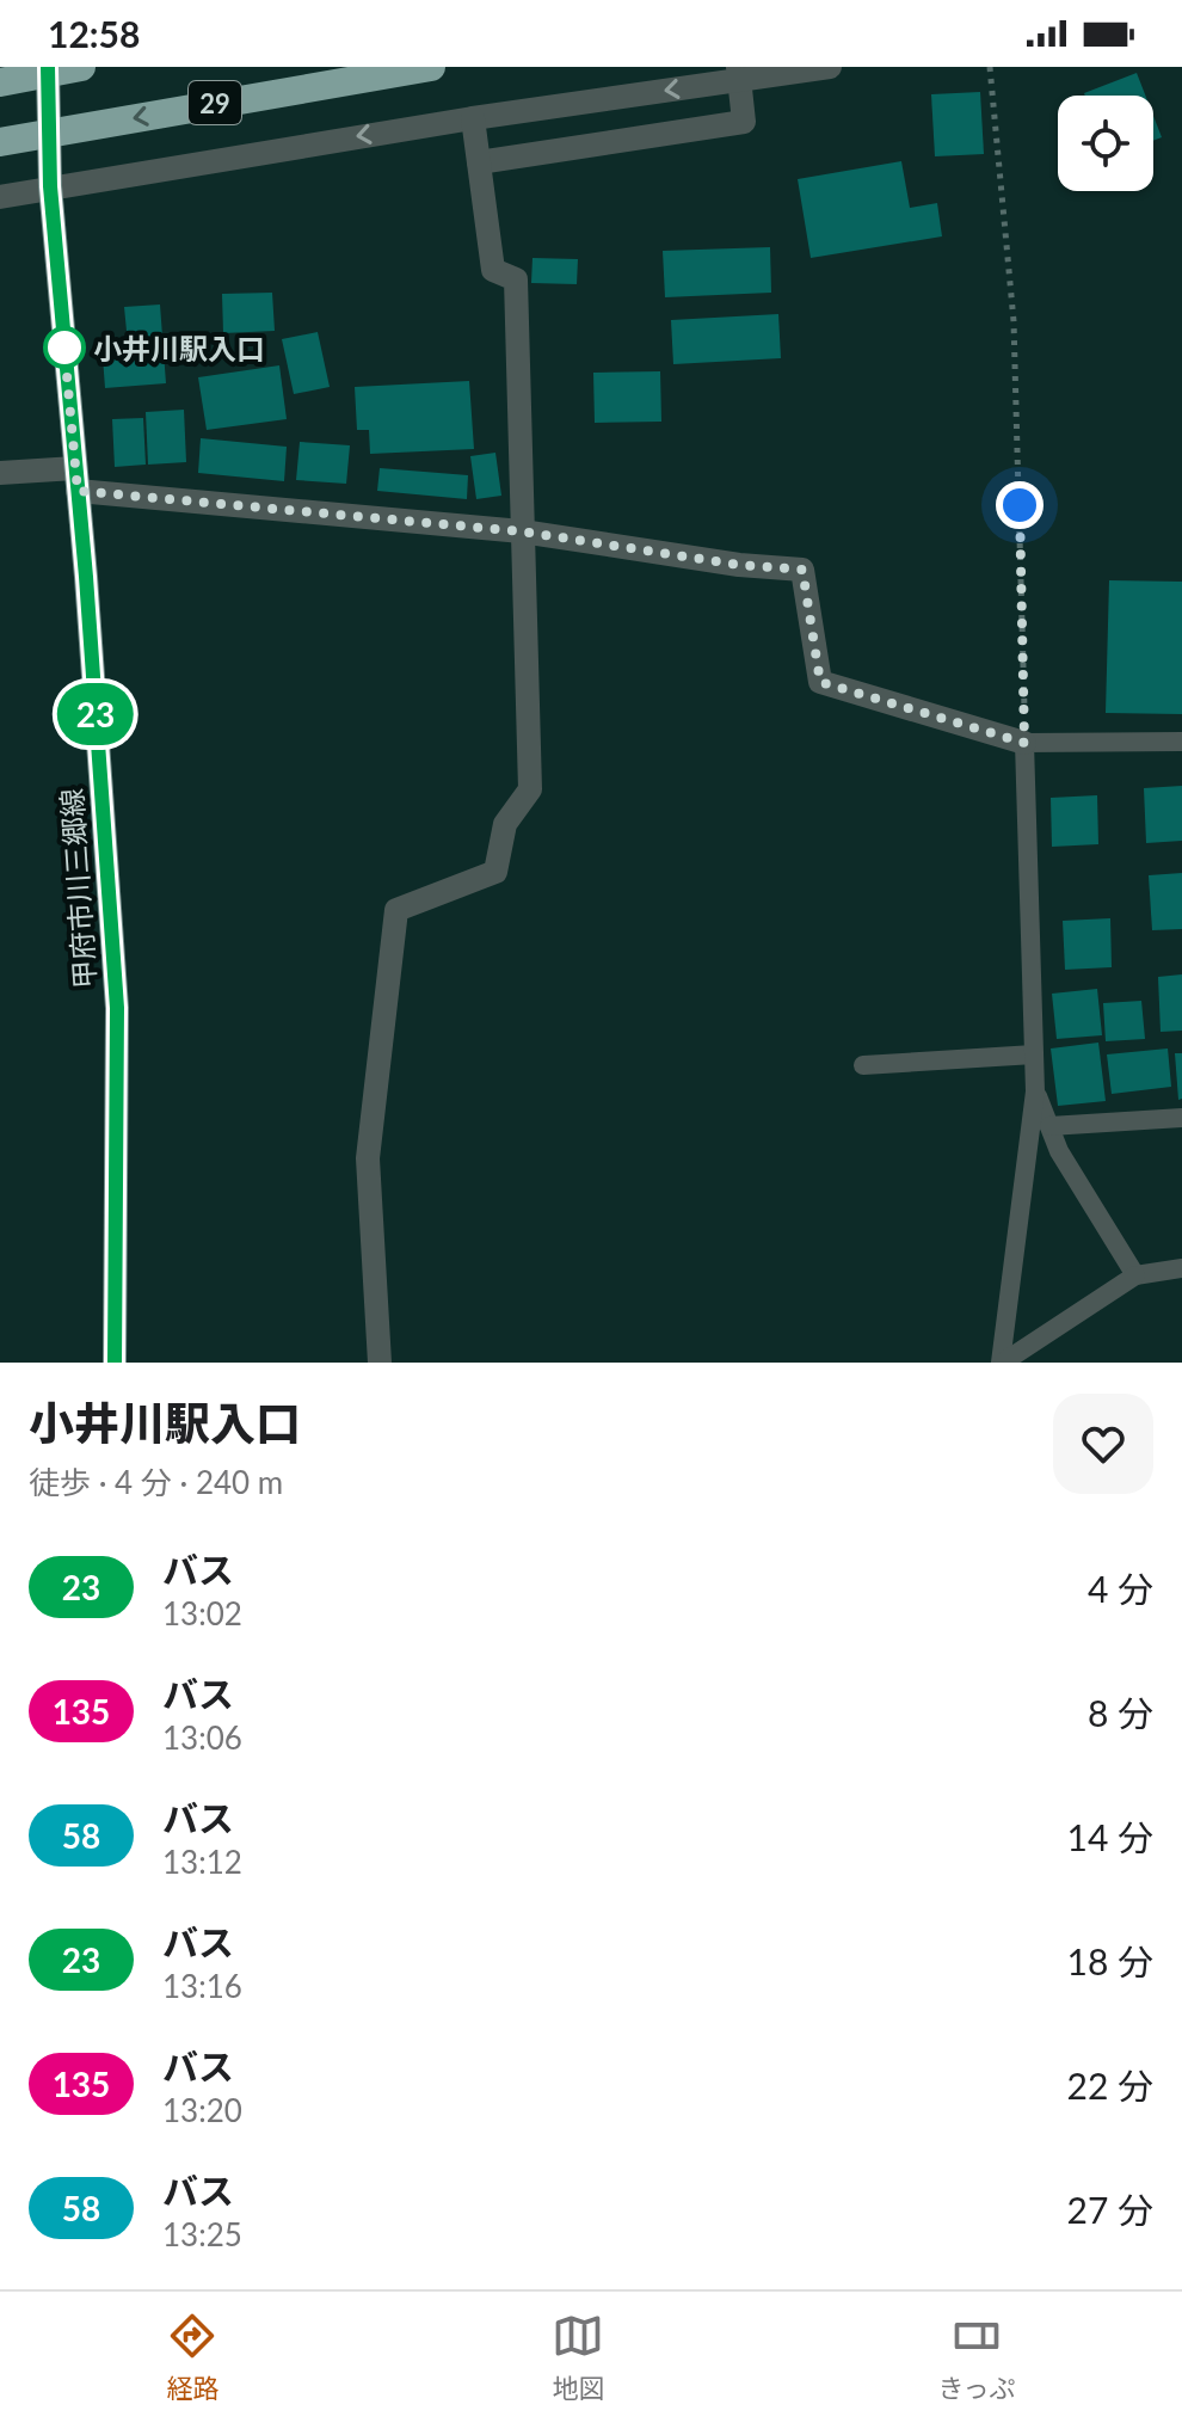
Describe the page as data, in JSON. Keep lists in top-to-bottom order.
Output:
{
  "streets": {
    "highway": ["29"],
    "main road": ["甲府市川三郷線"]
  },
  "places": ["小井川駅入口"],
  "lines": ["bus line 23"],
  "page": {
    "status": "12:58",
    "on_map": "23",
    "heading": ["小井川駅入口", "徒歩 · 4 分 · 240 m"],
    "list": [
      {
        "mark": "23",
        "name": "バス",
        "note": "13:02",
        "value": "4 分"
      },
      {
        "mark": "135",
        "name": "バス",
        "note": "13:06",
        "value": "8 分"
      },
      {
        "mark": "58",
        "name": "バス",
        "note": "13:12",
        "value": "14 分"
      },
      {
        "mark": "23",
        "name": "バス",
        "note": "13:16",
        "value": "18 分"
      },
      {
        "mark": "135",
        "name": "バス",
        "note": "13:20",
        "value": "22 分"
      },
      {
        "mark": "58",
        "name": "バス",
        "note": "13:25",
        "value": "27 分"
      }
    ],
    "tabs": ["経路", "地図", "きっぷ"]
  }
}
